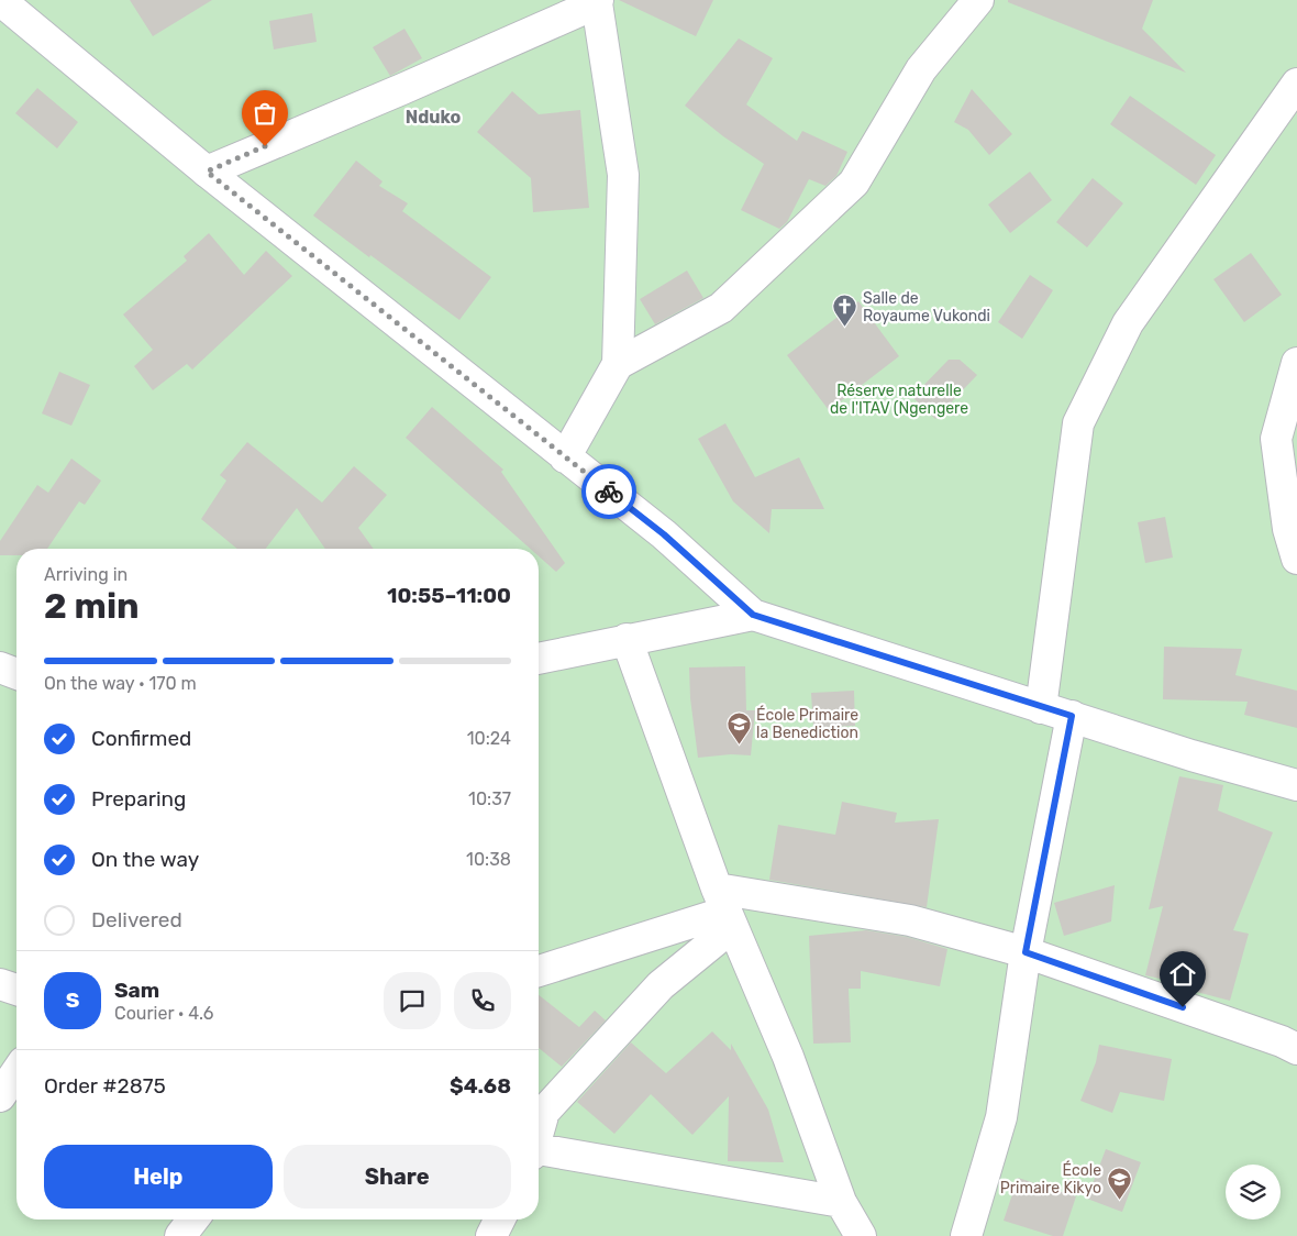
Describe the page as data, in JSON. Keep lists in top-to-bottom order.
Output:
{
  "districts": ["Nduko"],
  "parks": ["Réserve naturelle de l'ITAV (Ngengere"],
  "places": {
    "church": ["Salle de Royaume Vukondi"],
    "school or university": ["École Primaire la Benediction", "École Primaire Kikyo"]
  },
  "page": {
    "heading": ["2 min", "Arriving in", "10:55–11:00"],
    "panel": [
      "Sam",
      "Courier · 4.6",
      "Order #2875",
      "$4.68"
    ],
    "bar": "On the way · 170 m",
    "list": [
      ["Confirmed", "10:24"],
      ["Preparing", "10:37"],
      ["On the way", "10:38"],
      "Delivered"
    ],
    "round": "S",
    "buttons": ["Help", "Share"]
  }
}
